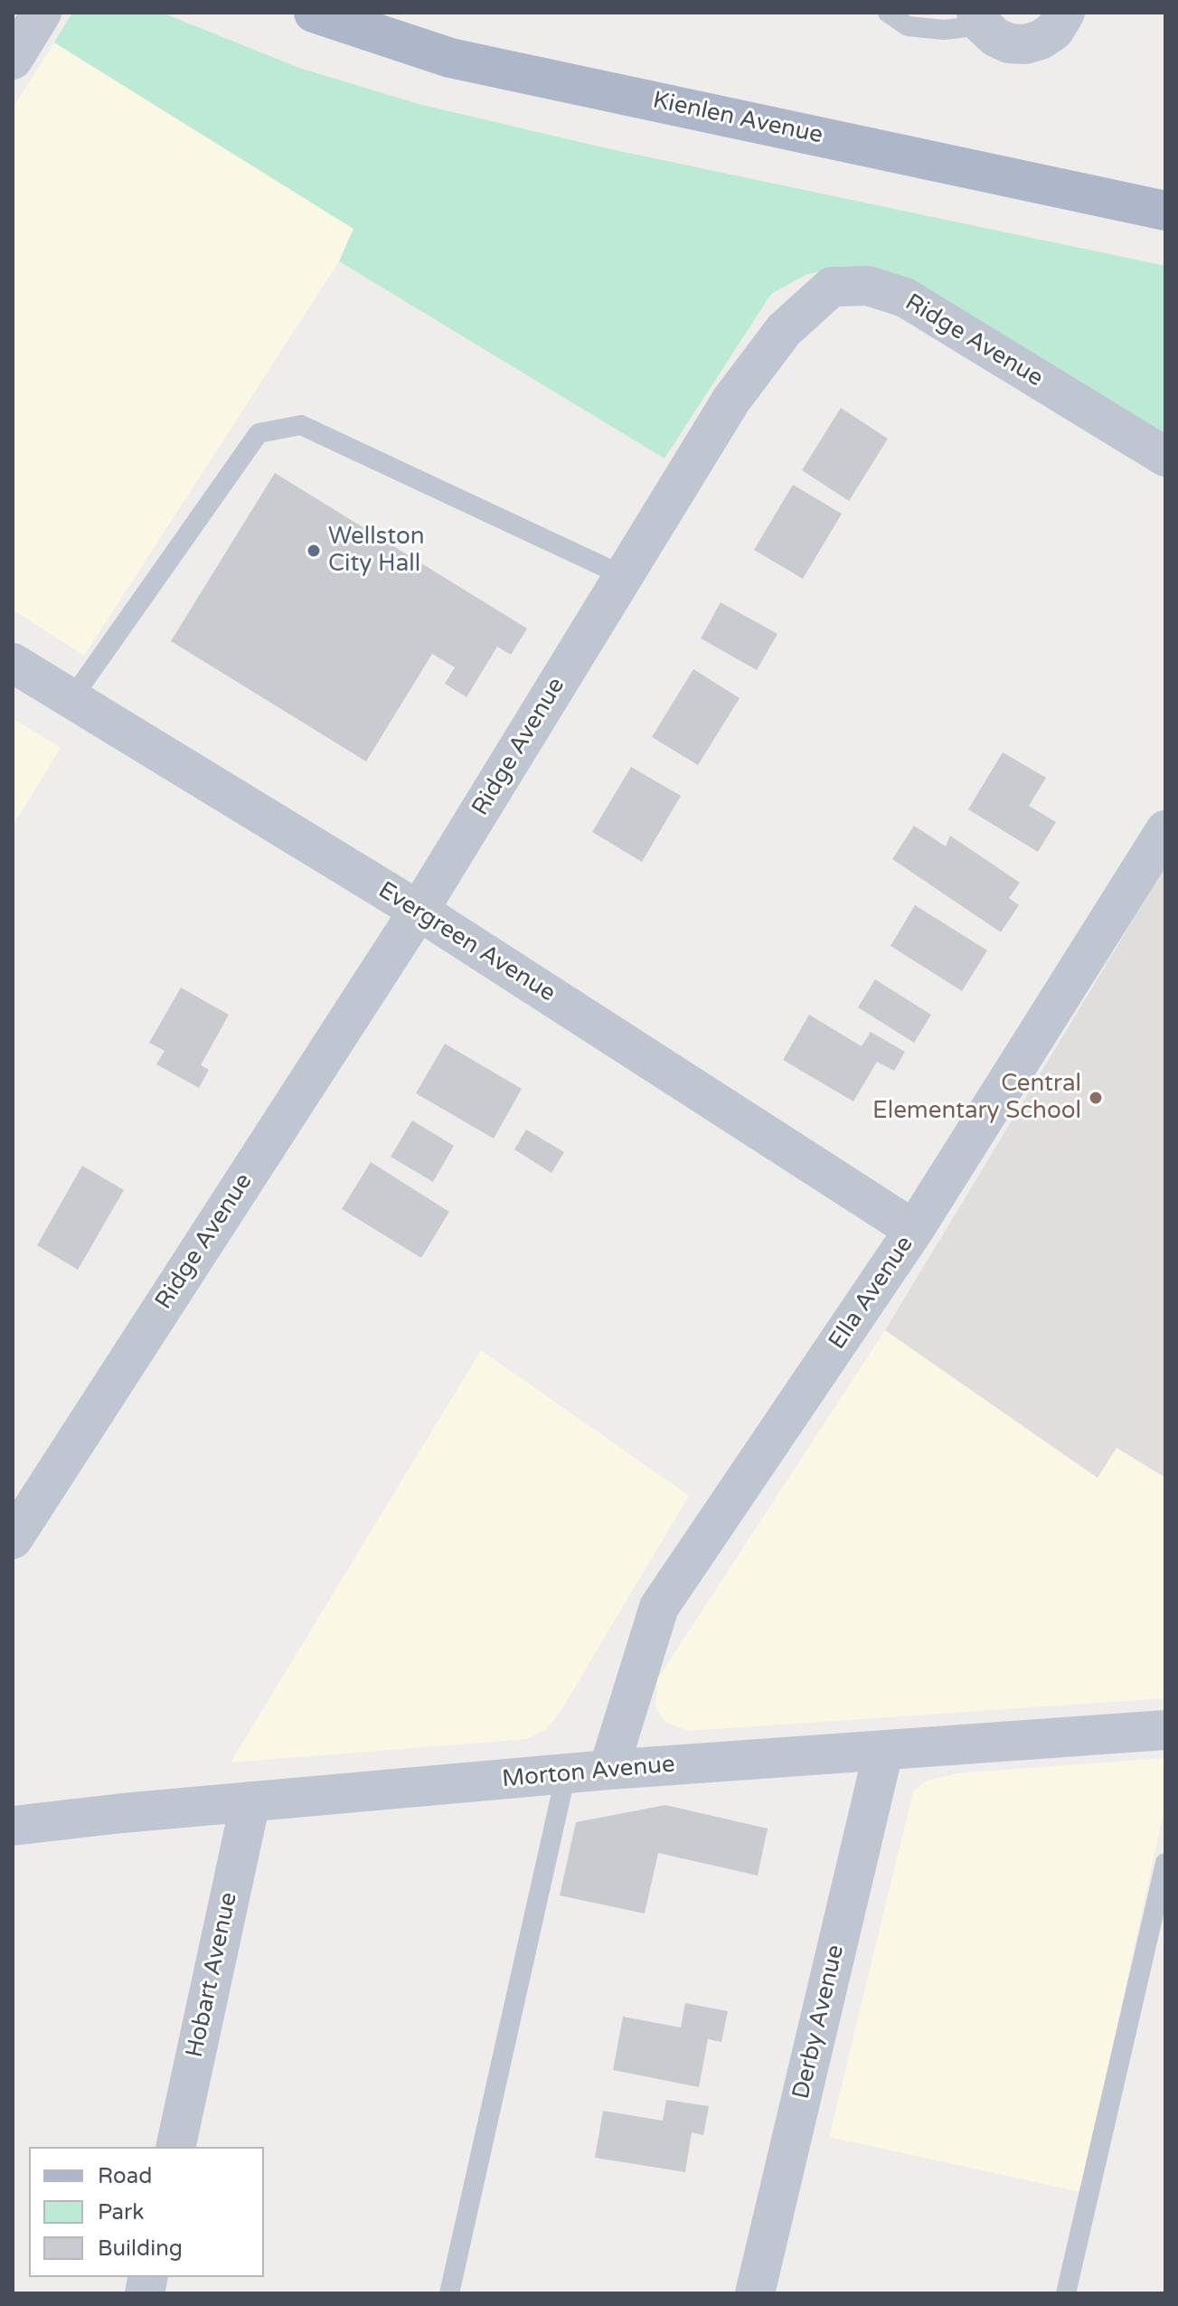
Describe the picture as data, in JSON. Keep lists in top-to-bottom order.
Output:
{
  "streets": {
    "main road": ["Kienlen Avenue"],
    "street": [
      "Ridge Avenue",
      "Evergreen Avenue",
      "Ella Avenue",
      "Morton Avenue",
      "Hobart Avenue",
      "Derby Avenue"
    ]
  },
  "crossings": [
    ["Ridge Avenue", "Evergreen Avenue"],
    ["Evergreen Avenue", "Ella Avenue"],
    ["Ella Avenue", "Morton Avenue"],
    ["Morton Avenue", "Hobart Avenue"],
    ["Morton Avenue", "Derby Avenue"]
  ],
  "places": ["Wellston City Hall", "Central Elementary School"],
  "legend": ["Road", "Park", "Building"]
}
